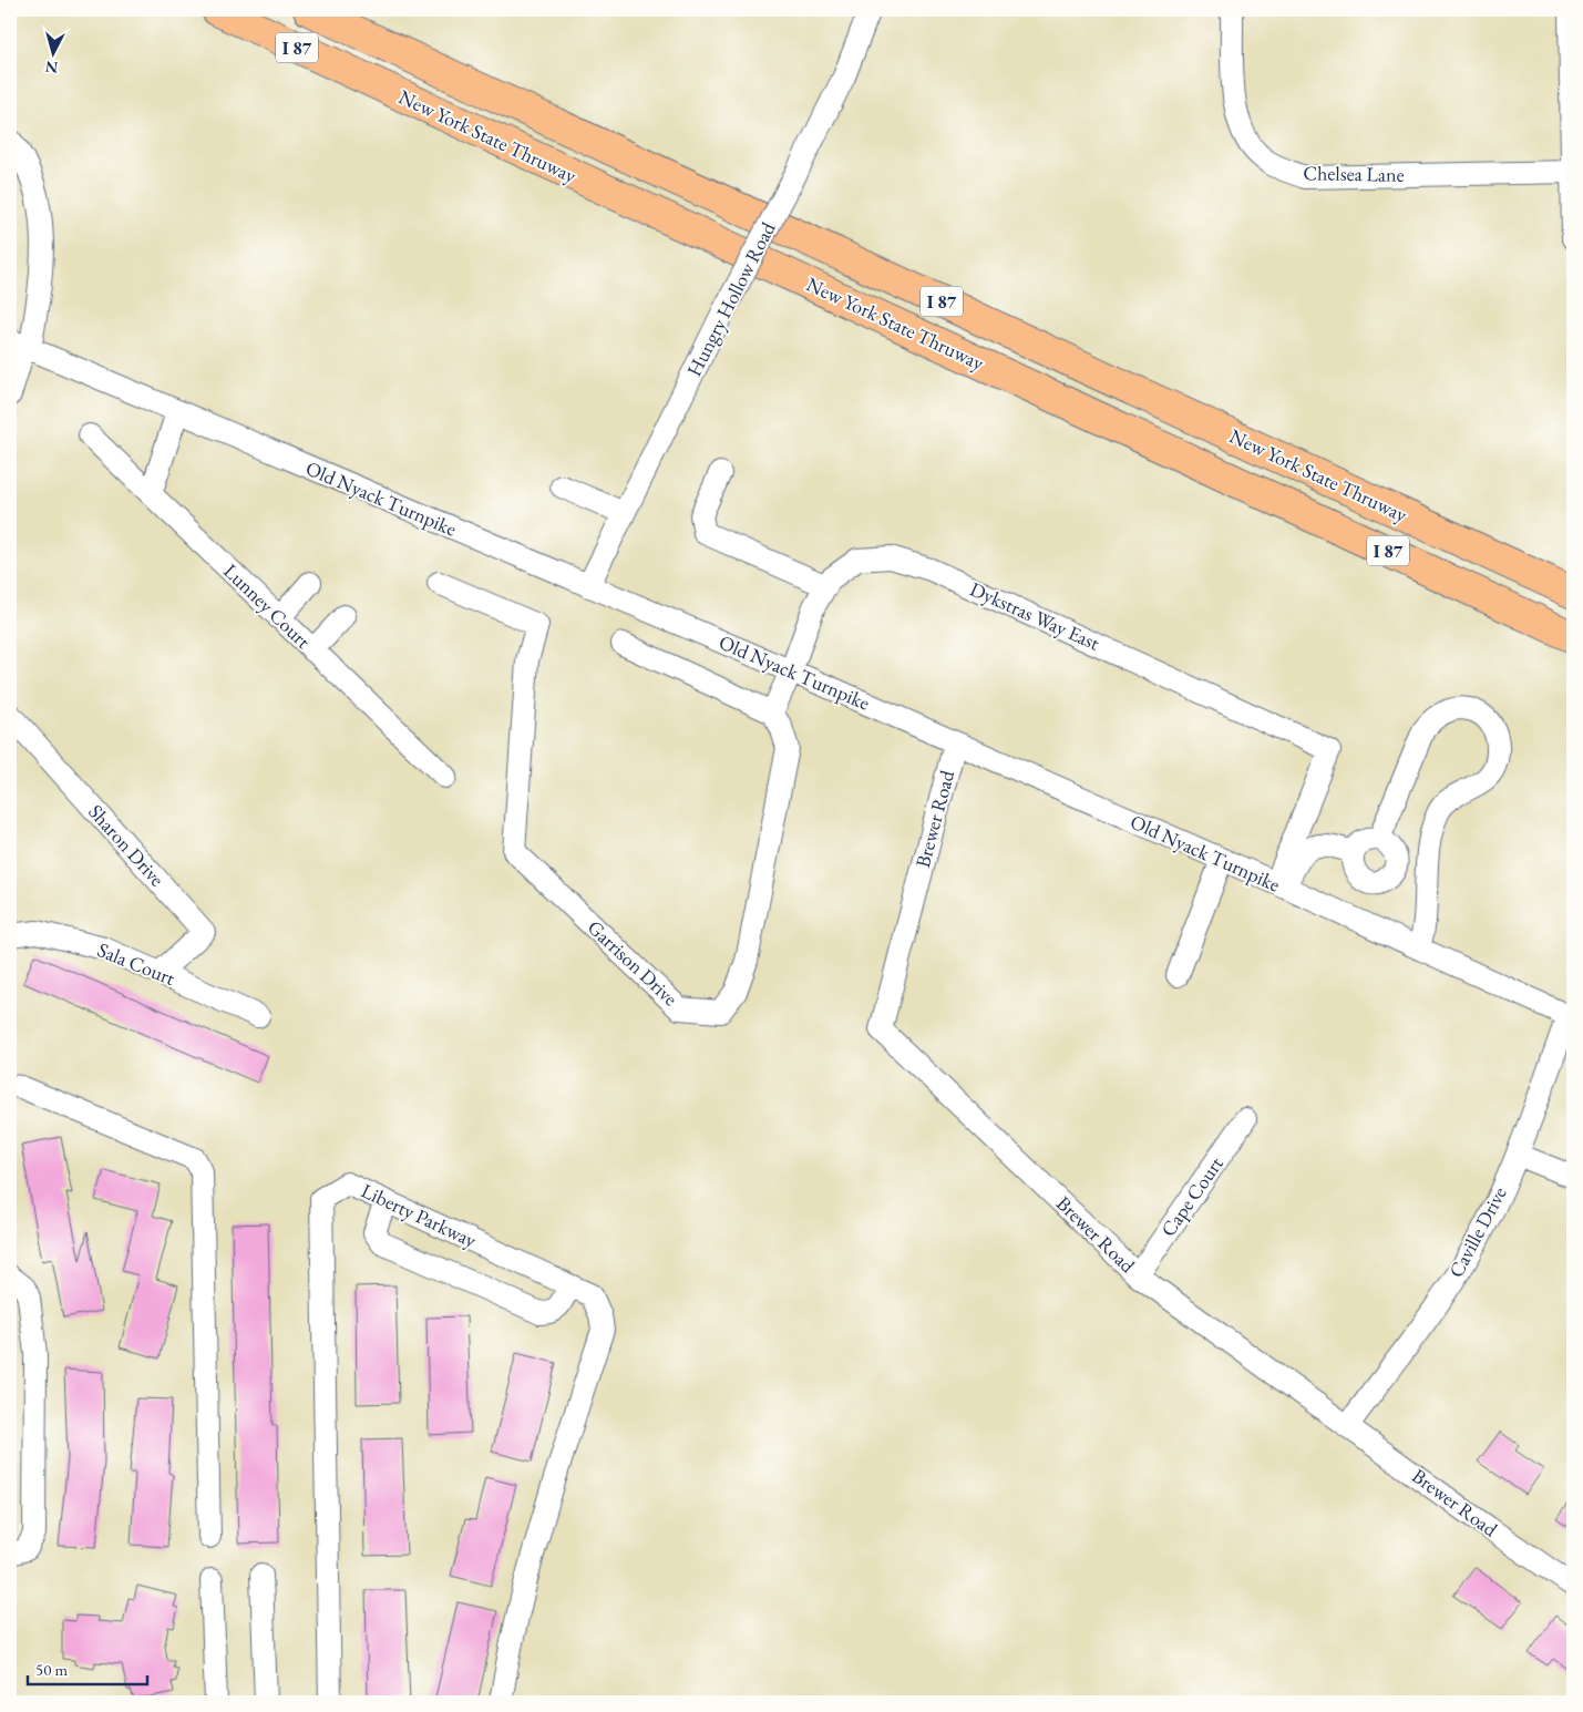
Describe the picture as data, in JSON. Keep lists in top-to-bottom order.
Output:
{
  "streets": {
    "highway": ["I 87", "New York State Thruway"],
    "street": [
      "Chelsea Lane",
      "Hungry Hollow Road",
      "Old Nyack Turnpike",
      "Lunney Court",
      "Dykstras Way East",
      "Brewer Road",
      "Sharon Drive",
      "Garrison Drive",
      "Sala Court",
      "Cape Court",
      "Liberty Parkway",
      "Caville Drive"
    ]
  },
  "crossings": [
    ["Hungry Hollow Road", "Old Nyack Turnpike"],
    ["Old Nyack Turnpike", "Dykstras Way East"],
    ["Old Nyack Turnpike", "Brewer Road"],
    ["Old Nyack Turnpike", "Caville Drive"],
    ["Brewer Road", "Cape Court"],
    ["Brewer Road", "Caville Drive"],
    ["Sharon Drive", "Sala Court"]
  ],
  "scale_bar": "50 m",
  "north": "bottom"
}
